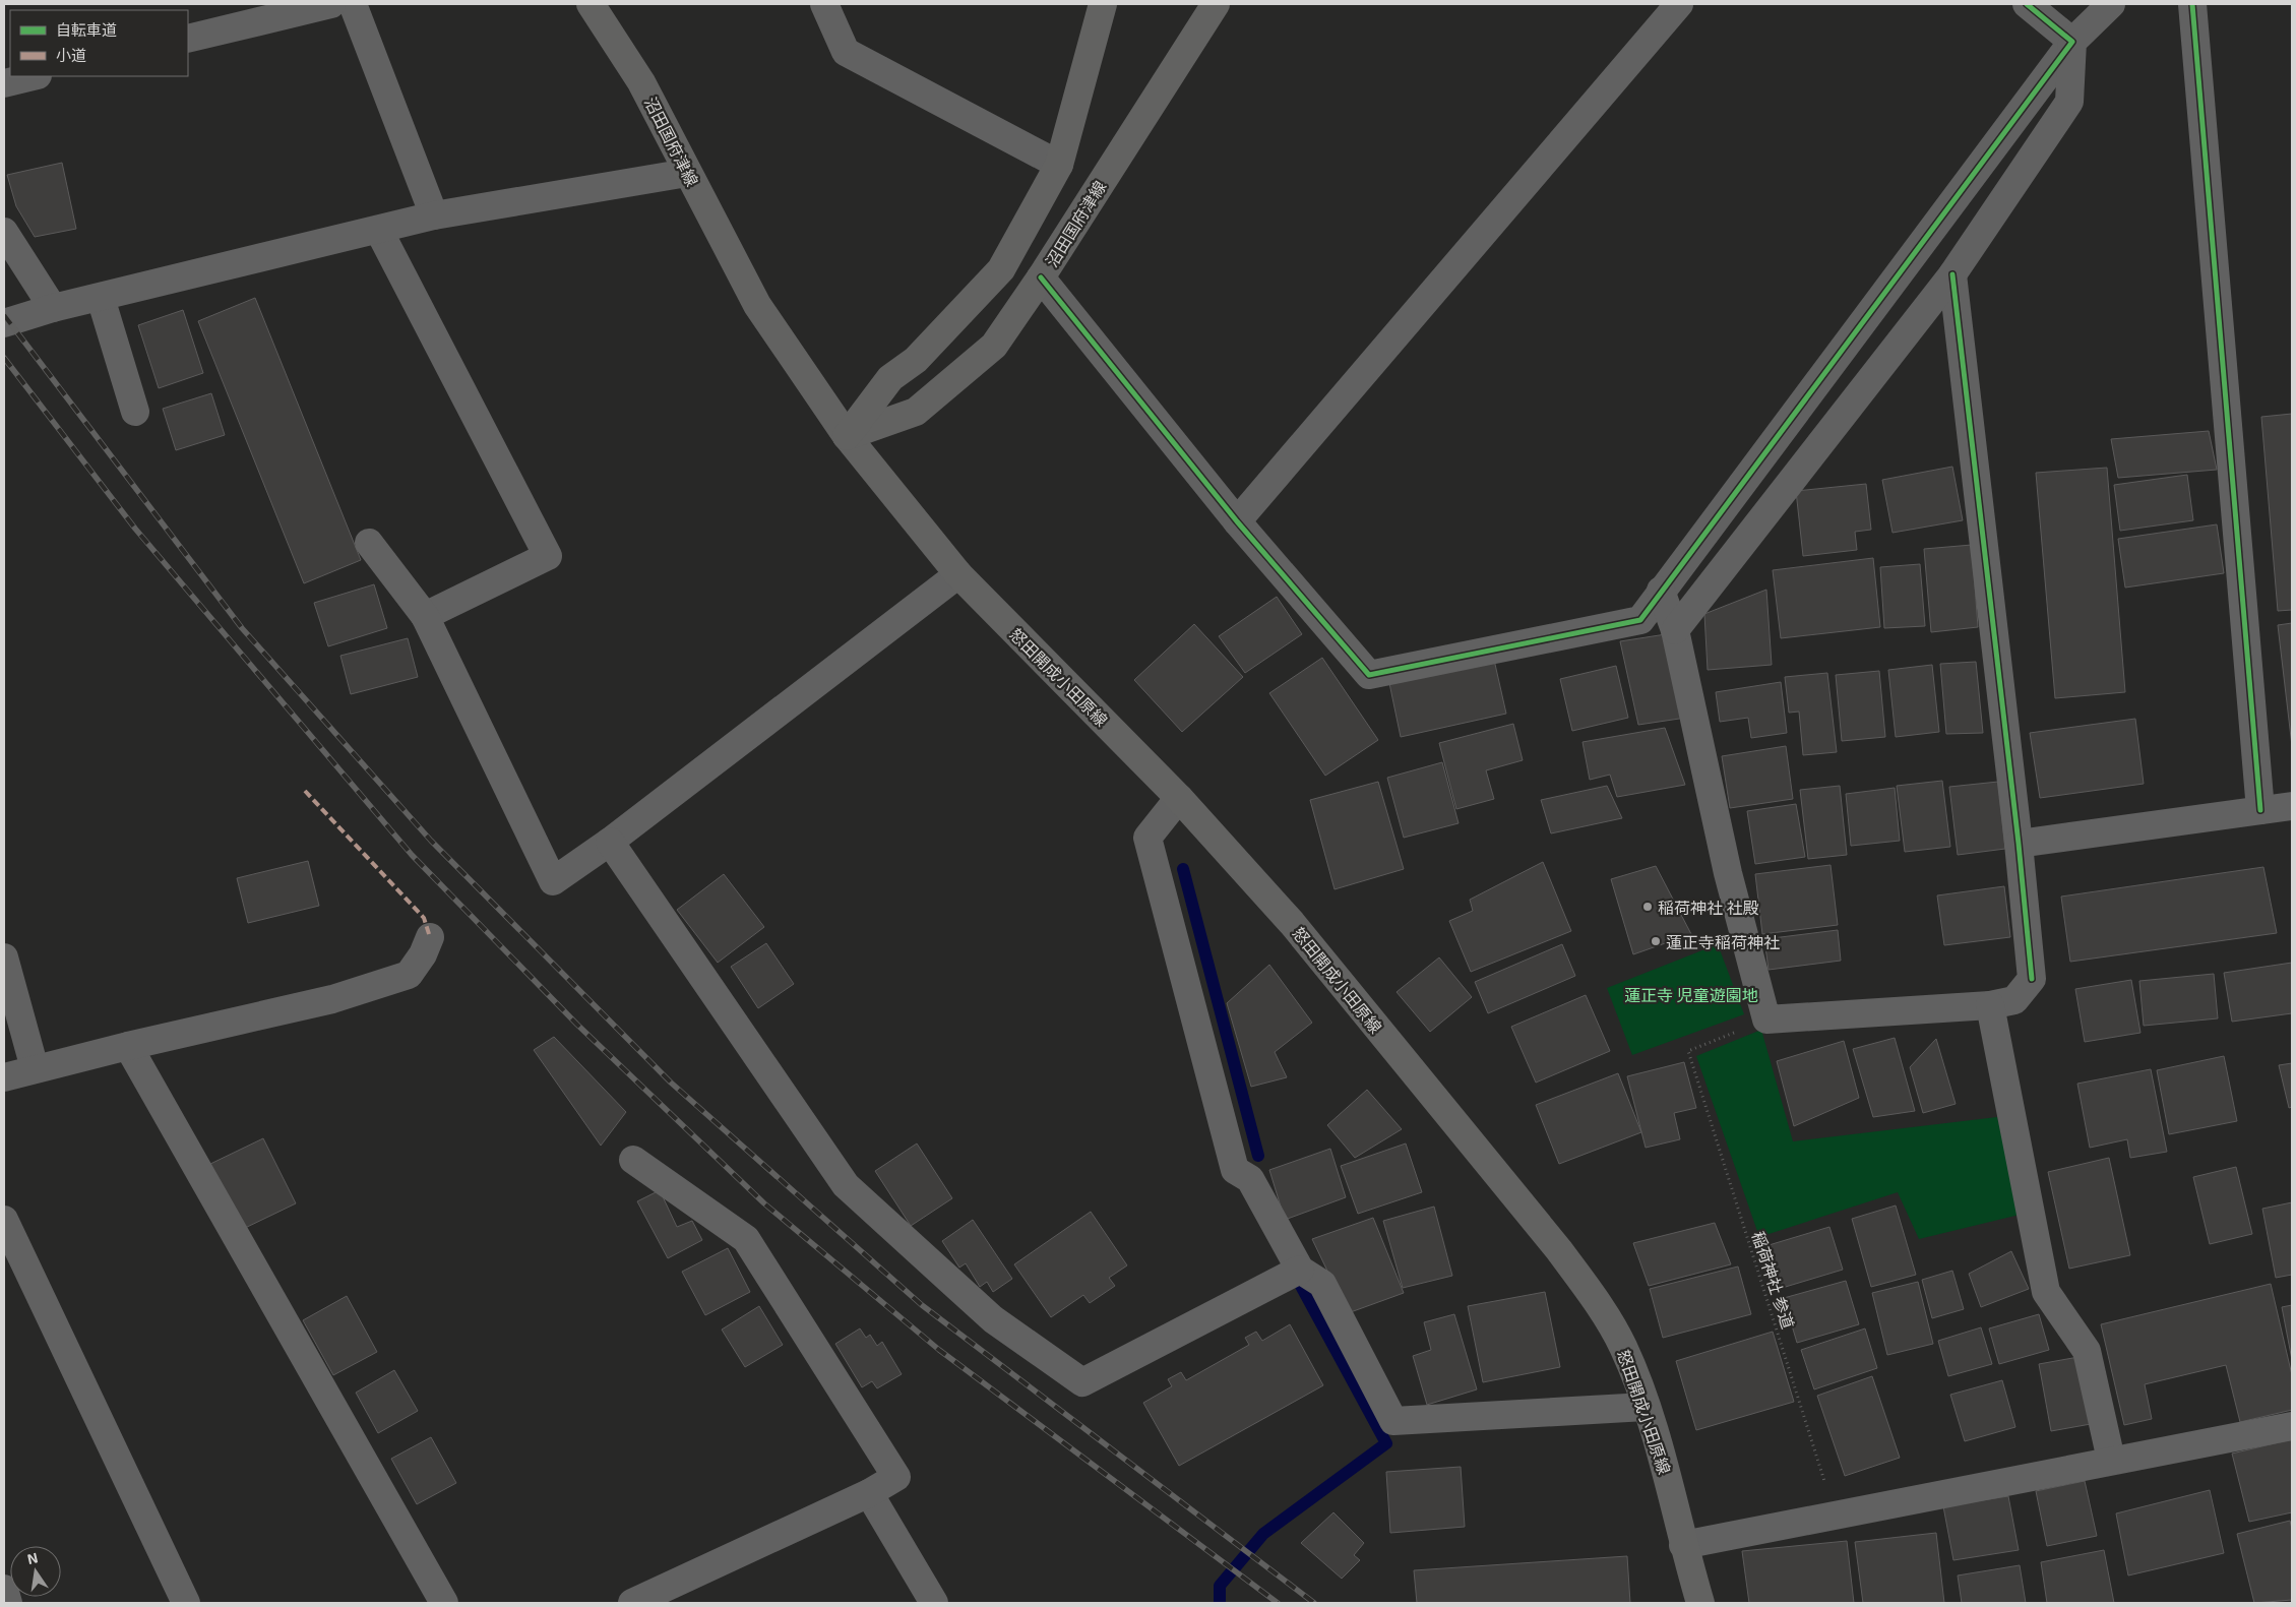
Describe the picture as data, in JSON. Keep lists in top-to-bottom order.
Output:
{
  "streets": {
    "main road": ["沼田国府津線", "怒田開成小田原線"],
    "path": ["稲荷神社 参道"]
  },
  "crossings": [
    ["沼田国府津線", "怒田開成小田原線"]
  ],
  "parks": ["蓮正寺 児童遊園地"],
  "places": ["稲荷神社 社殿", "蓮正寺稲荷神社"],
  "legend": ["自転車道", "小道"],
  "north": "top"
}
